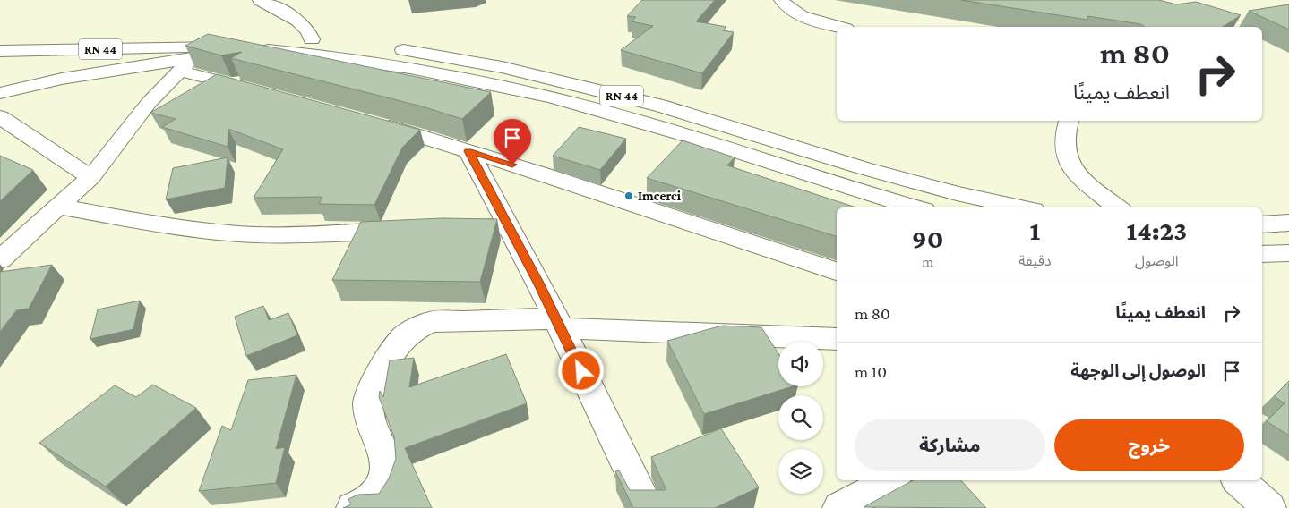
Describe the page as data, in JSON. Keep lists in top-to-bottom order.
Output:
{
  "streets": {
    "street": ["RN 44"]
  },
  "places": ["Imcerci"],
  "page": {
    "turn": ["80 m", "انعطف يمينًا"],
    "eta": [
      "14:23",
      "الوصول",
      "1",
      "دقيقة",
      "90",
      "m"
    ],
    "list": [
      {
        "name": "انعطف يمينًا",
        "value": "80 m"
      },
      {
        "name": "الوصول إلى الوجهة",
        "value": "10 m"
      }
    ],
    "buttons": ["خروج", "مشاركة"]
  }
}
